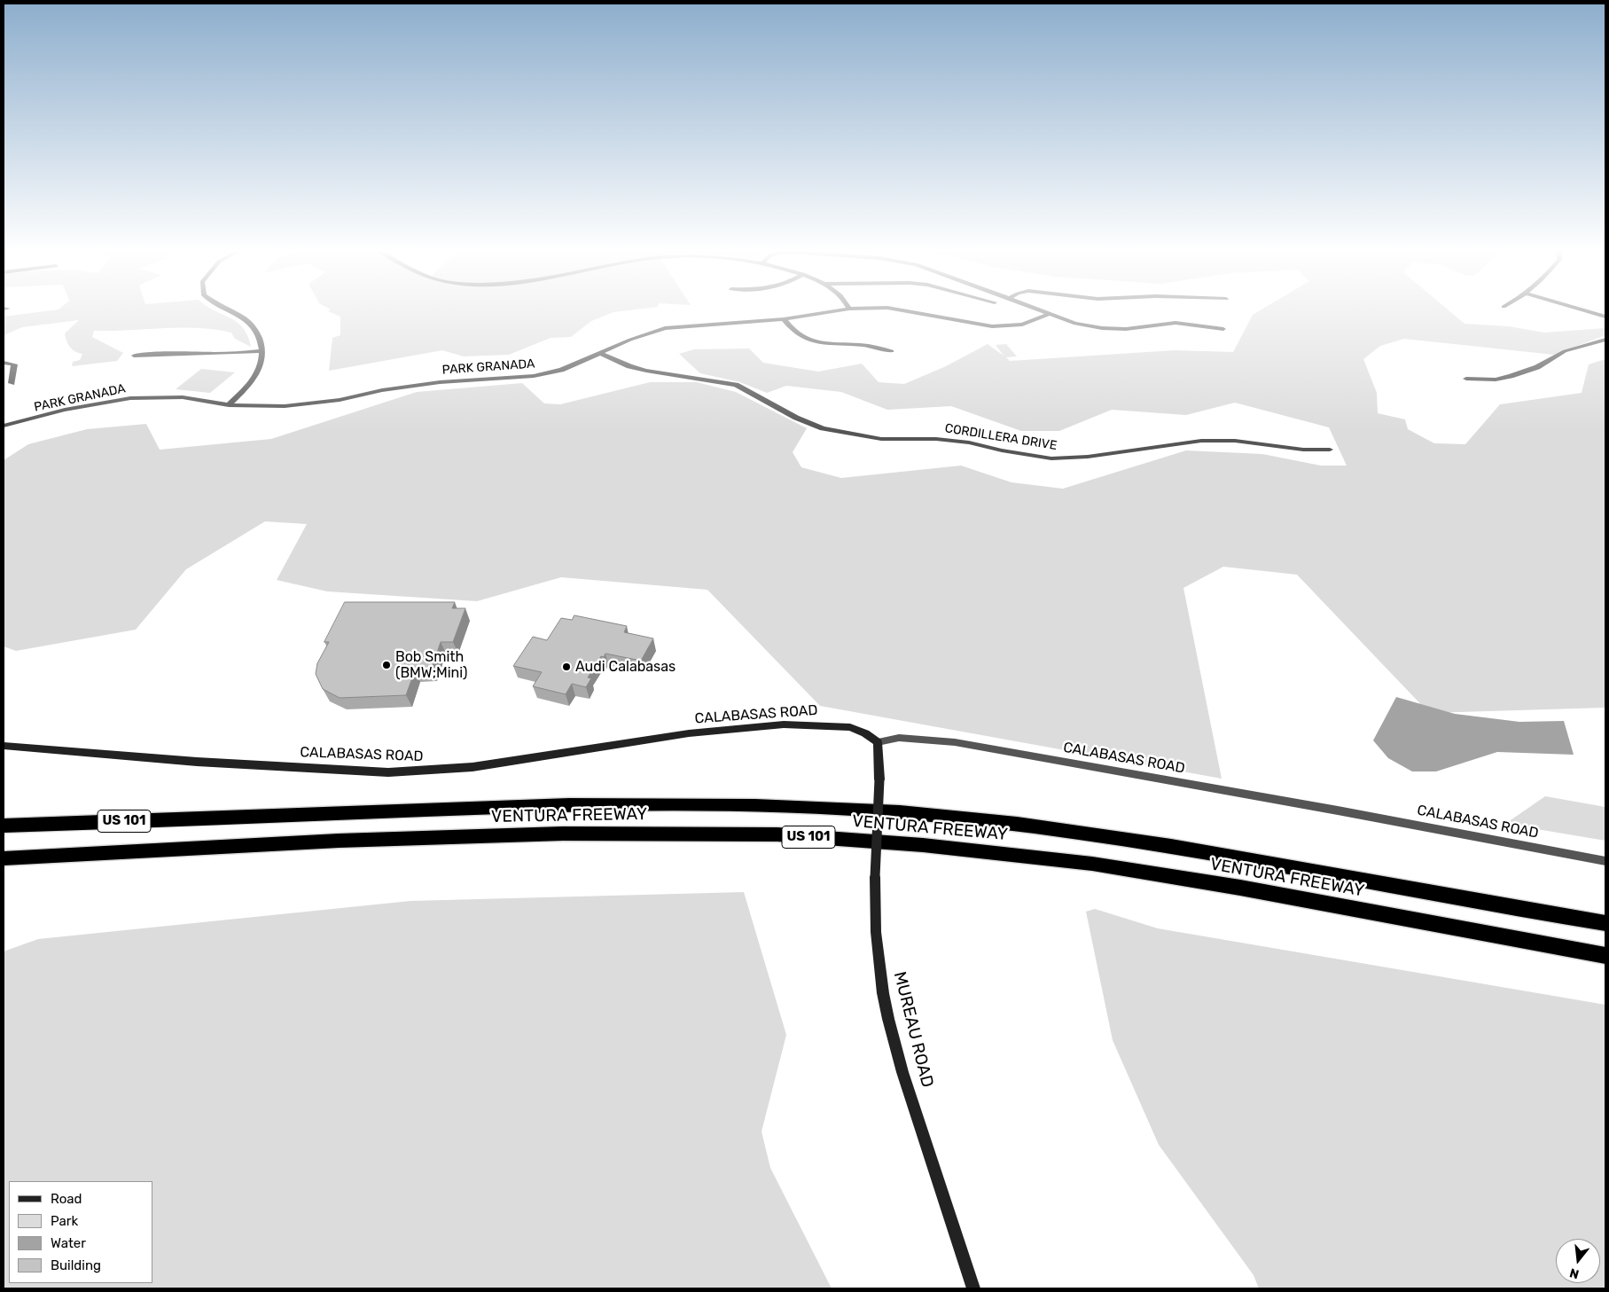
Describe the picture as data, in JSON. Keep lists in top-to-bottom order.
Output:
{
  "streets": {
    "highway": ["VENTURA FREEWAY", "US 101"],
    "main road": ["CALABASAS ROAD", "MUREAU ROAD"],
    "street": ["PARK GRANADA", "CORDILLERA DRIVE"]
  },
  "crossings": [
    ["PARK GRANADA", "CORDILLERA DRIVE"],
    ["CALABASAS ROAD", "MUREAU ROAD"]
  ],
  "places": ["Bob Smith (BMW;Mini)", "Audi Calabasas"],
  "legend": [
    "Road",
    "Park",
    "Water",
    "Building"
  ],
  "north": "bottom"
}
